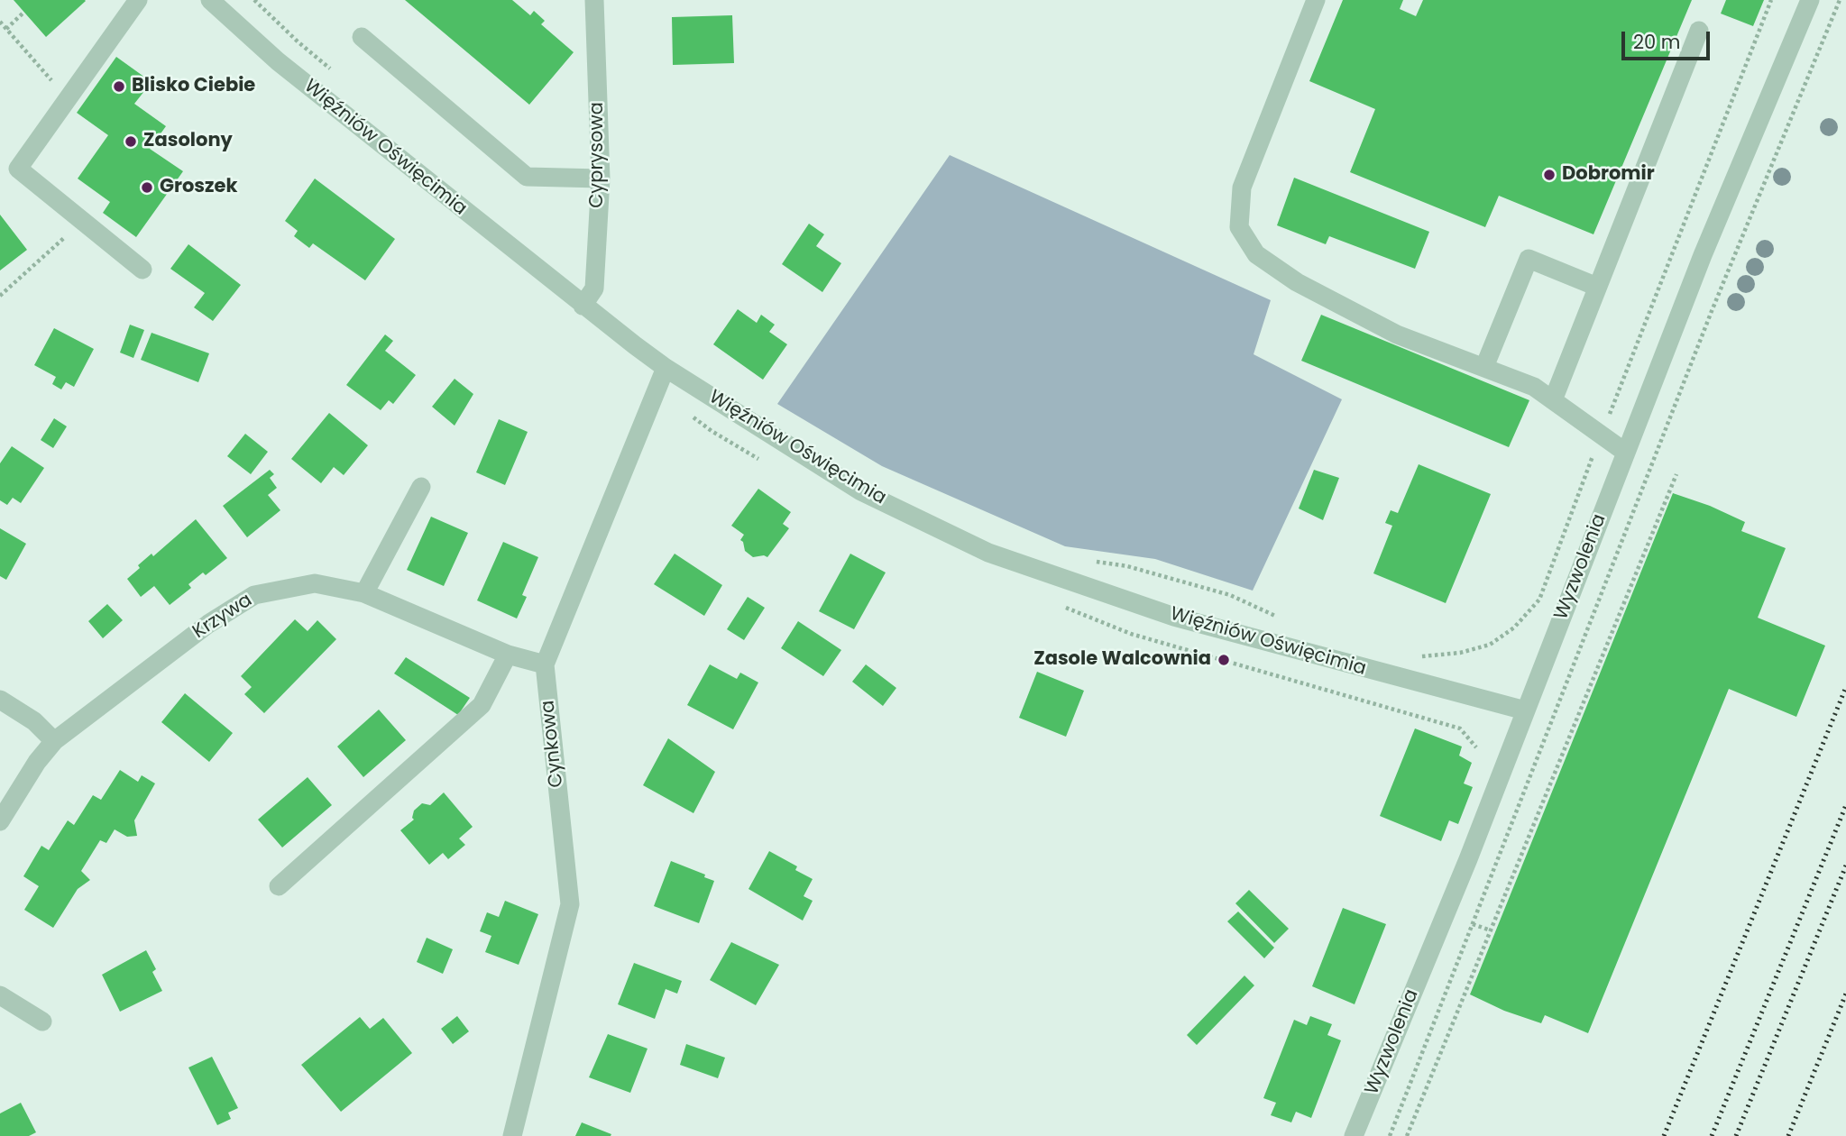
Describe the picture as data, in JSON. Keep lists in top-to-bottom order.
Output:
{
  "streets": {
    "street": [
      "Więźniów Oświęcimia",
      "Cyprysowa",
      "Wyzwolenia",
      "Krzywa",
      "Cynkowa"
    ]
  },
  "crossings": [
    ["Więźniów Oświęcimia", "Cyprysowa"],
    ["Więźniów Oświęcimia", "Wyzwolenia"],
    ["Więźniów Oświęcimia", "Cynkowa"],
    ["Krzywa", "Cynkowa"]
  ],
  "places": [
    "Blisko Ciebie",
    "Zasolony",
    "Dobromir",
    "Groszek",
    "Zasole Walcownia"
  ],
  "scale_bar": "20 m"
}
